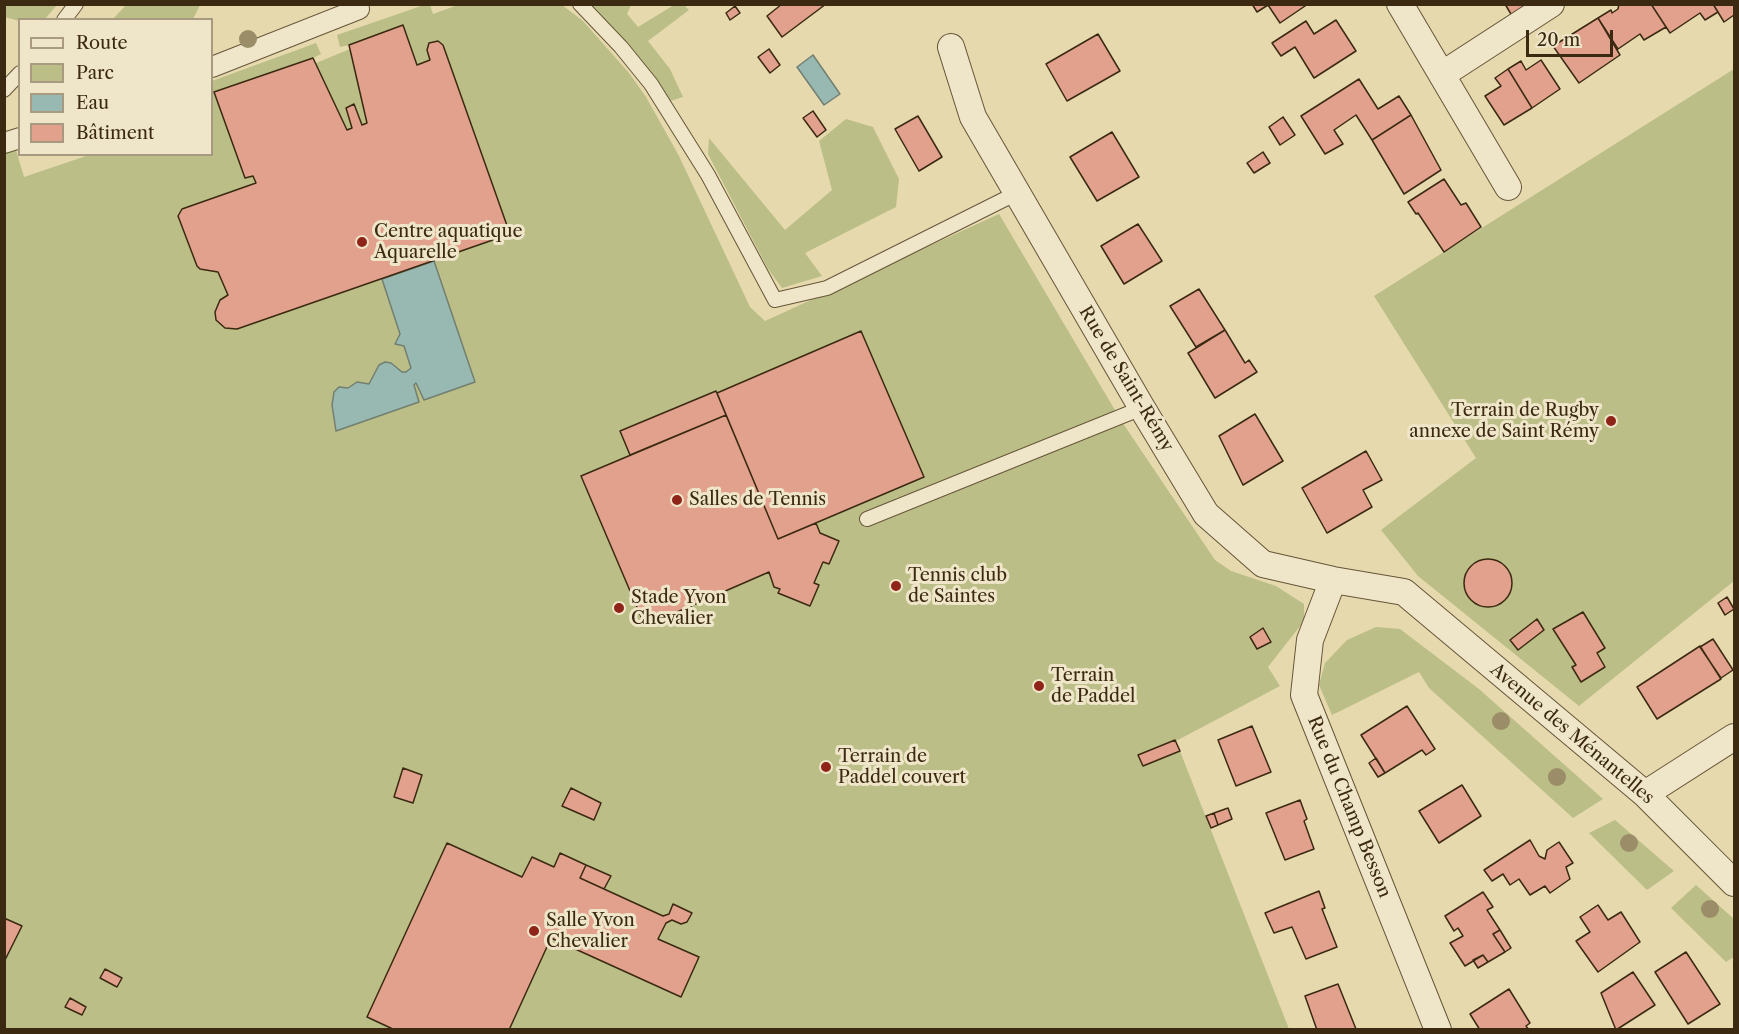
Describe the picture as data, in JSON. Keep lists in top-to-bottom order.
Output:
{
  "streets": {
    "street": ["Rue de Saint-Rémy", "Avenue des Ménantelles", "Rue du Champ Besson"]
  },
  "crossings": [
    ["Rue de Saint-Rémy", "Avenue des Ménantelles"],
    ["Rue de Saint-Rémy", "Rue du Champ Besson"]
  ],
  "places": [
    "Centre aquatique Aquarelle",
    "Terrain de Rugby annexe de Saint Rémy",
    "Salles de Tennis",
    "Tennis club de Saintes",
    "Stade Yvon Chevalier",
    "Terrain de Paddel",
    "Terrain de Paddel couvert",
    "Salle Yvon Chevalier"
  ],
  "legend": [
    "Route",
    "Parc",
    "Eau",
    "Bâtiment"
  ],
  "scale_bar": "20 m"
}
